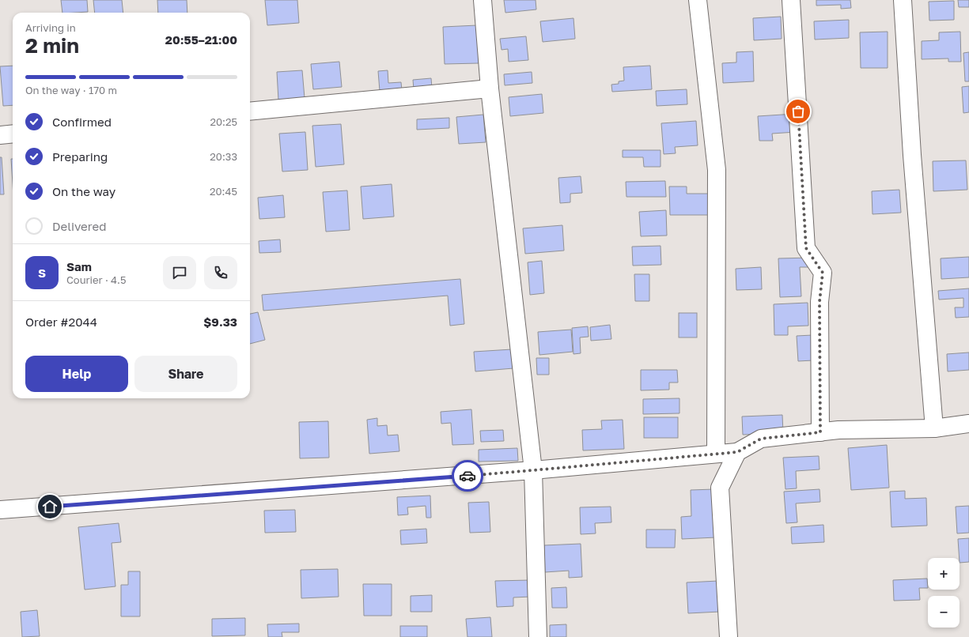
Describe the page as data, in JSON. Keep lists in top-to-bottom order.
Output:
{
  "page": {
    "heading": ["2 min", "Arriving in", "20:55–21:00"],
    "panel": [
      "Sam",
      "Courier · 4.5",
      "Order #2044",
      "$9.33"
    ],
    "bar": "On the way · 170 m",
    "list": [
      ["Confirmed", "20:25"],
      ["Preparing", "20:33"],
      ["On the way", "20:45"],
      "Delivered"
    ],
    "round": "S",
    "buttons": ["Help", "Share"],
    "map_buttons": ["+", "−"]
  }
}
